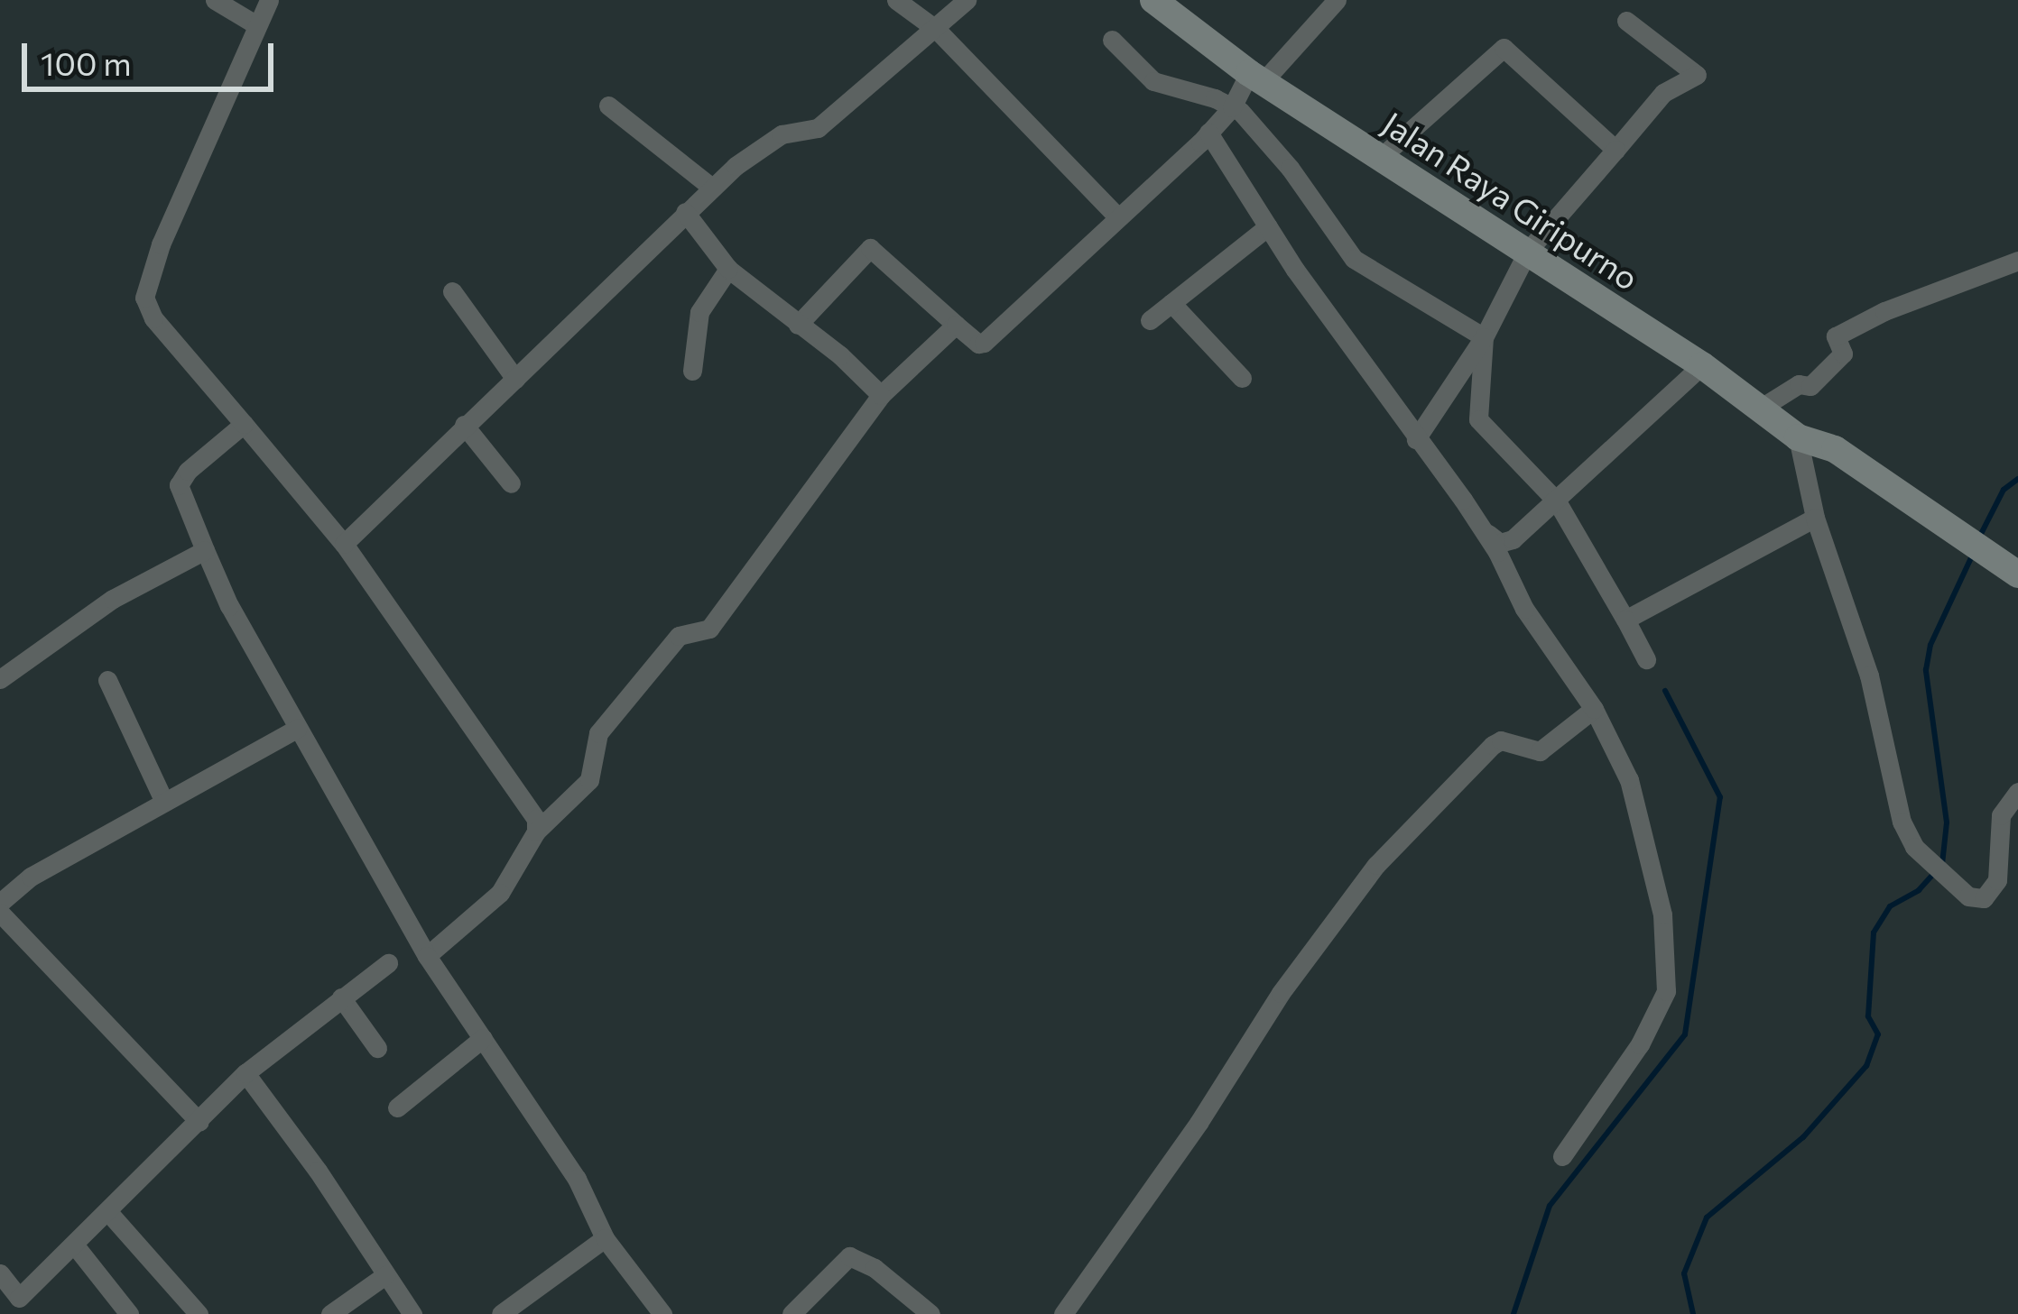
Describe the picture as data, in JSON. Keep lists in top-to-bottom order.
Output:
{
  "streets": {
    "main road": ["Jalan Raya Giripurno"]
  },
  "scale_bar": "100 m"
}
